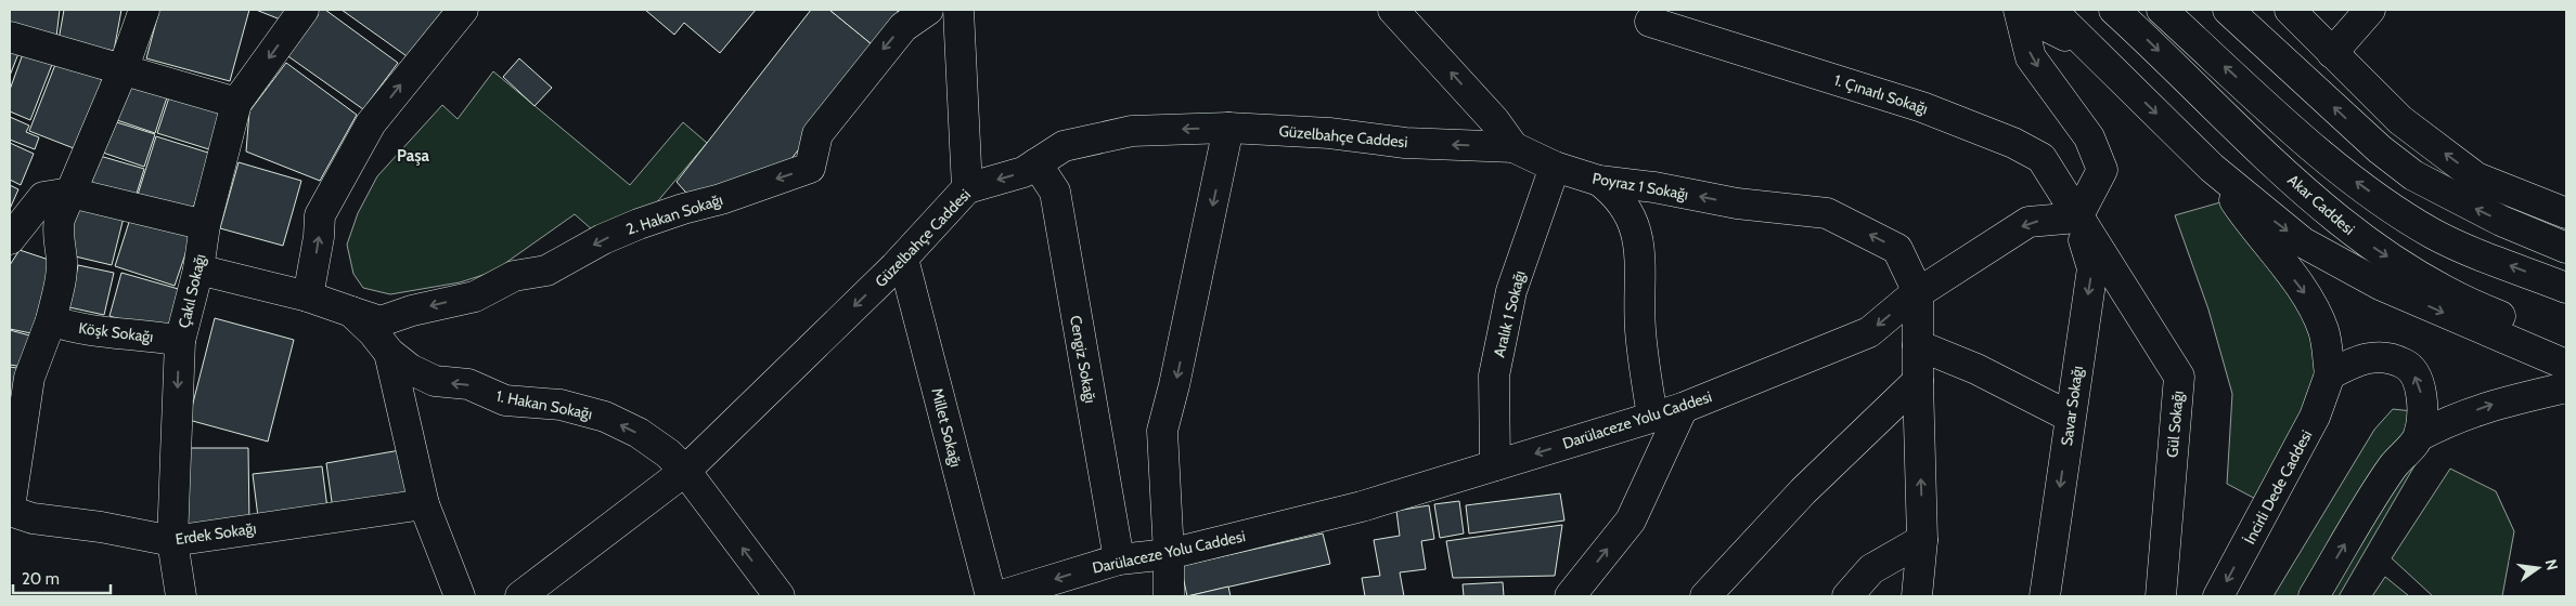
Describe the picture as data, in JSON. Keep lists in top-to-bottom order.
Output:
{
  "streets": {
    "street": [
      "1. Çınarlı Sokağı",
      "Güzelbahçe Caddesi",
      "Poyraz 1 Sokağı",
      "Akar Caddesi",
      "2. Hakan Sokağı",
      "Çakıl Sokağı",
      "Aralık 1 Sokağı",
      "Köşk Sokağı",
      "Cengiz Sokağı",
      "1. Hakan Sokağı",
      "Savar Sokağı",
      "Darülaceze Yolu Caddesi",
      "Gül Sokağı",
      "Millet Sokağı",
      "İncirli Dede Caddesi",
      "Erdek Sokağı"
    ]
  },
  "crossings": [
    ["1. Çınarlı Sokağı", "Savar Sokağı"],
    ["1. Çınarlı Sokağı", "Darülaceze Yolu Caddesi"],
    ["1. Çınarlı Sokağı", "Gül Sokağı"],
    ["Güzelbahçe Caddesi", "Poyraz 1 Sokağı"],
    ["Güzelbahçe Caddesi", "Cengiz Sokağı"],
    ["Güzelbahçe Caddesi", "1. Hakan Sokağı"],
    ["Güzelbahçe Caddesi", "Millet Sokağı"],
    ["Poyraz 1 Sokağı", "Aralık 1 Sokağı"],
    ["Poyraz 1 Sokağı", "Darülaceze Yolu Caddesi"],
    ["2. Hakan Sokağı", "1. Hakan Sokağı"],
    ["Çakıl Sokağı", "Köşk Sokağı"],
    ["Çakıl Sokağı", "1. Hakan Sokağı"],
    ["Çakıl Sokağı", "Erdek Sokağı"],
    ["Aralık 1 Sokağı", "Darülaceze Yolu Caddesi"],
    ["Cengiz Sokağı", "Darülaceze Yolu Caddesi"],
    ["Savar Sokağı", "Darülaceze Yolu Caddesi"],
    ["Savar Sokağı", "Gül Sokağı"],
    ["Darülaceze Yolu Caddesi", "Gül Sokağı"]
  ],
  "one_way": [
    "Güzelbahçe Caddesi",
    "Poyraz 1 Sokağı",
    "2. Hakan Sokağı",
    "1. Hakan Sokağı"
  ],
  "districts": ["Paşa"],
  "scale_bar": "20 m",
  "north": "right"
}
